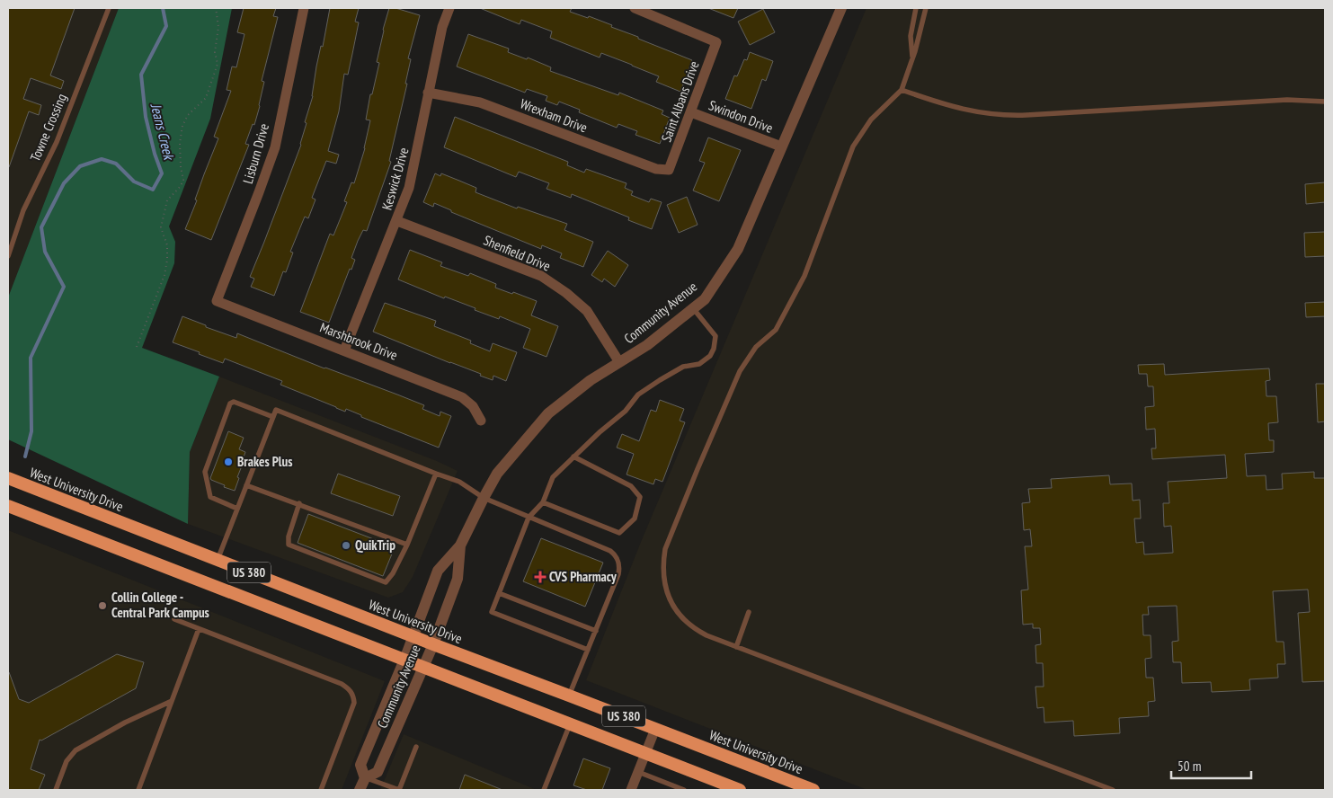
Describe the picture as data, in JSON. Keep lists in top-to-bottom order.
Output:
{
  "streets": {
    "highway": ["West University Drive", "US 380"],
    "street": [
      "Saint Albans Drive",
      "Wrexham Drive",
      "Swindon Drive",
      "Lisburn Drive",
      "Keswick Drive",
      "Shenfield Drive",
      "Community Avenue",
      "Marshbrook Drive"
    ],
    "lane": ["Towne Crossing"]
  },
  "crossings": [
    ["Saint Albans Drive", "Wrexham Drive"],
    ["Saint Albans Drive", "Swindon Drive"],
    ["Wrexham Drive", "Keswick Drive"],
    ["Swindon Drive", "Community Avenue"],
    ["Lisburn Drive", "Marshbrook Drive"],
    ["Keswick Drive", "Shenfield Drive"],
    ["Keswick Drive", "Marshbrook Drive"],
    ["Shenfield Drive", "Community Avenue"],
    ["Community Avenue", "West University Drive"],
    ["Community Avenue", "US 380"]
  ],
  "water": ["Jeans Creek"],
  "places": {
    "other": ["Brakes Plus", "QuikTrip", "Collin College - Central Park Campus"],
    "health": ["CVS Pharmacy"]
  },
  "scale_bar": "50 m"
}
